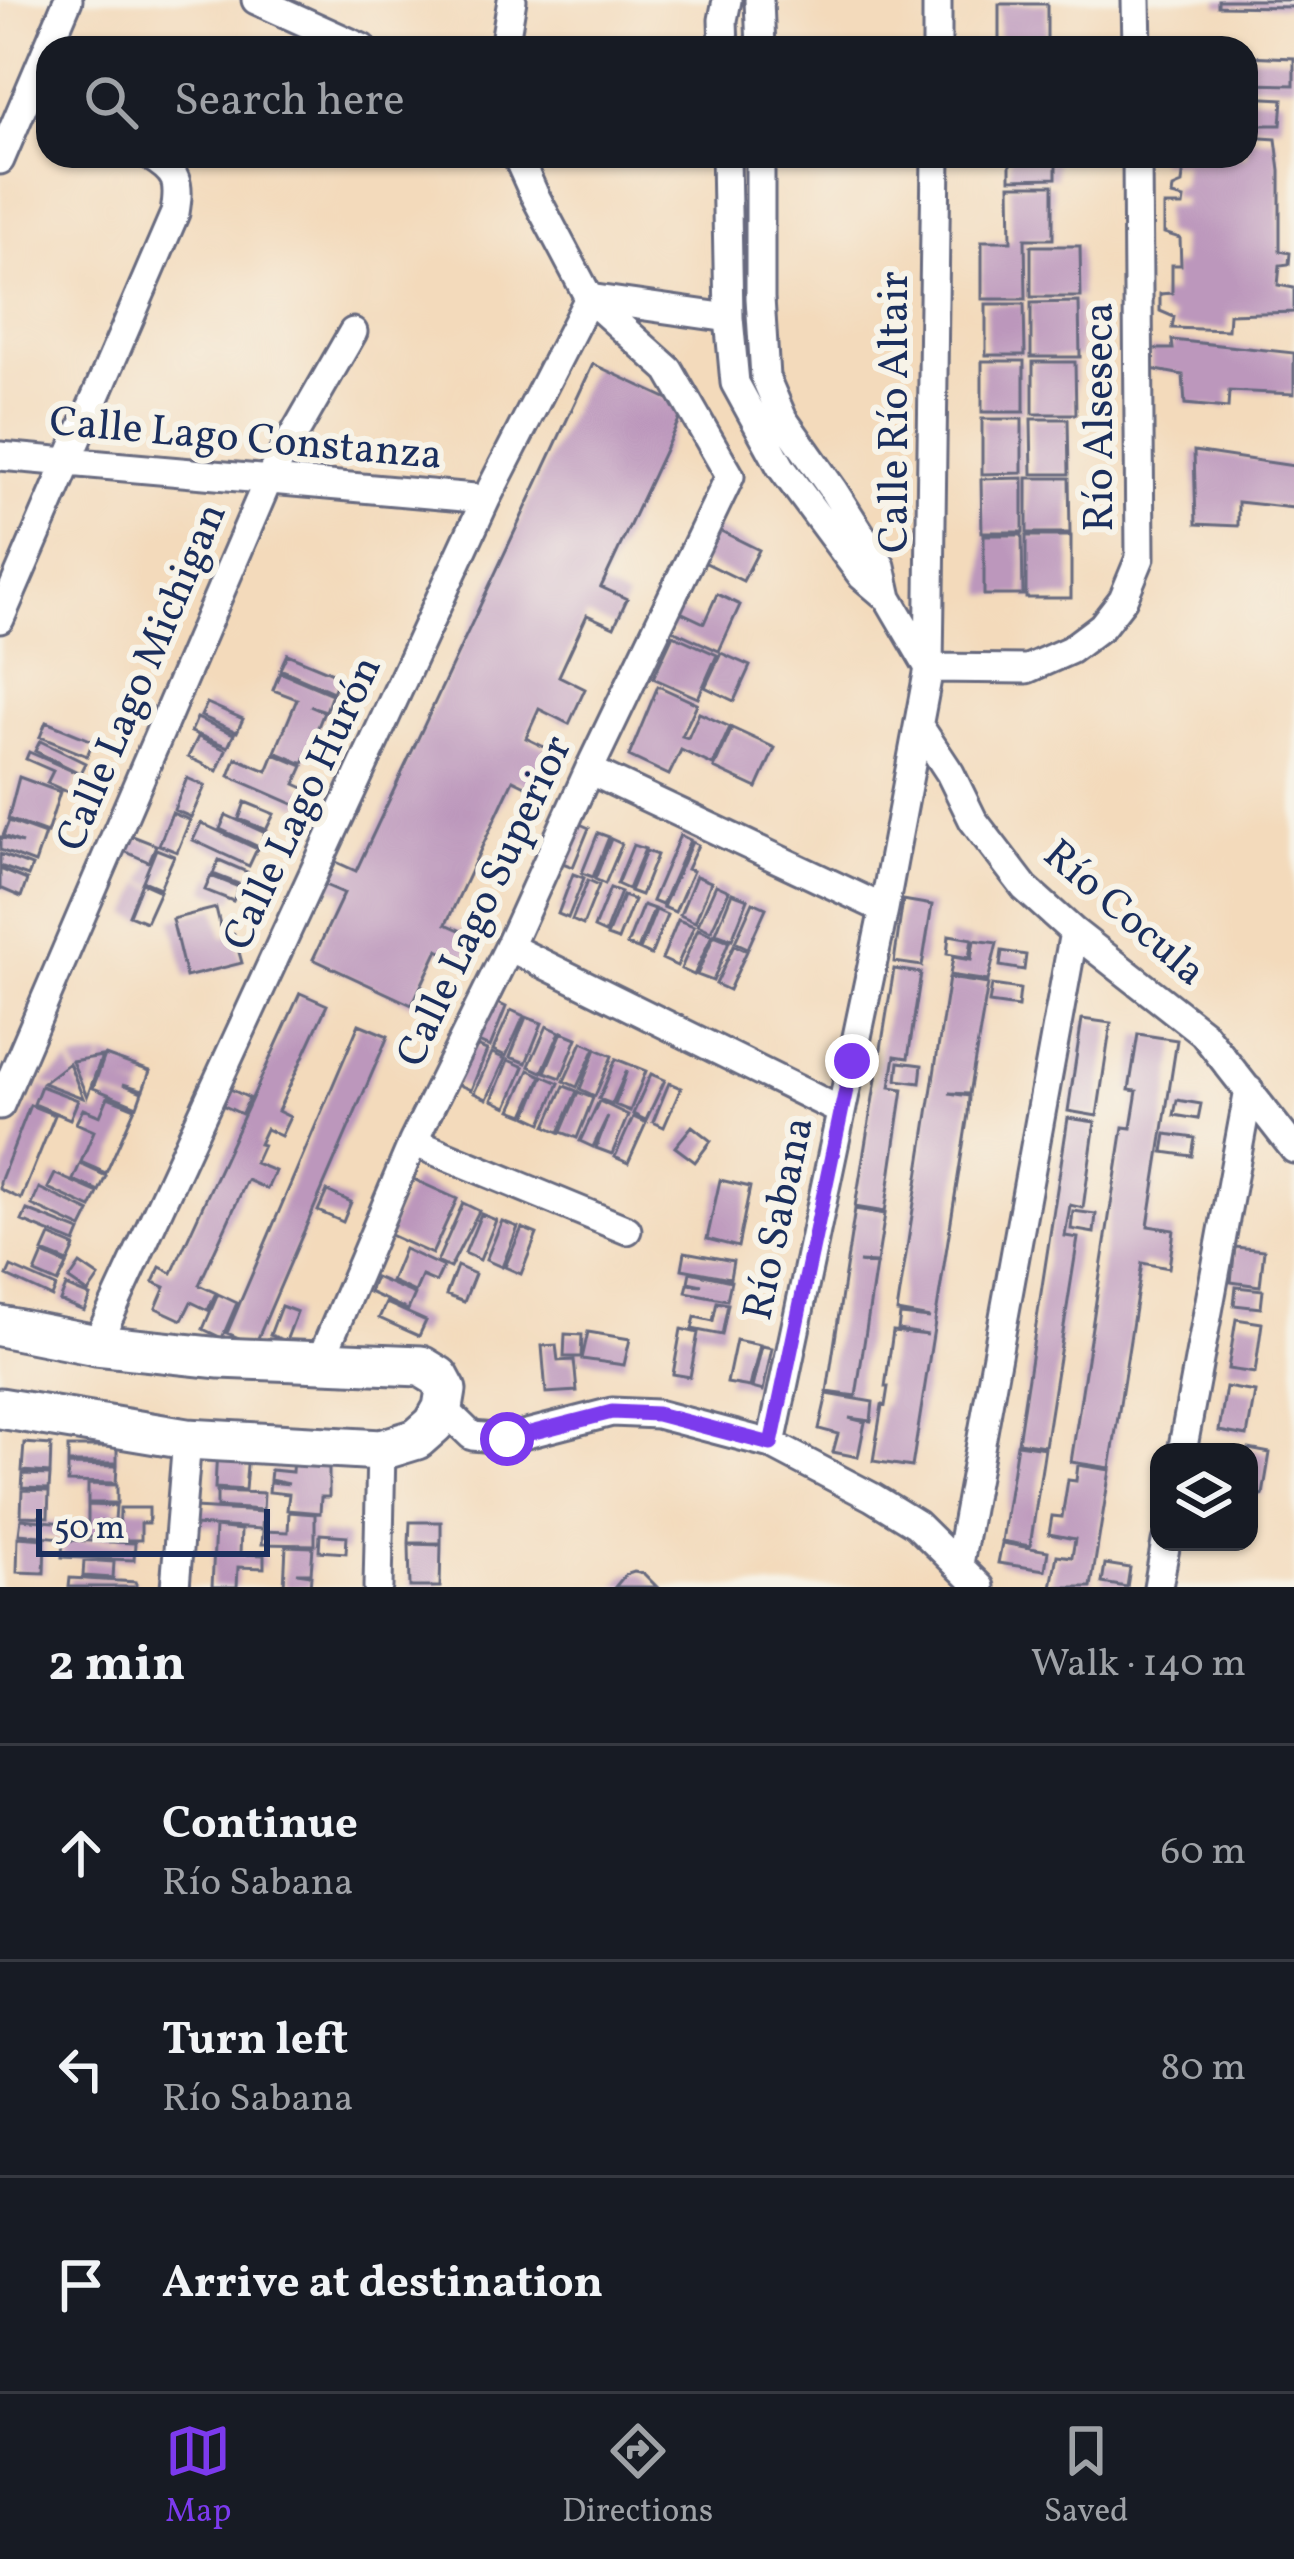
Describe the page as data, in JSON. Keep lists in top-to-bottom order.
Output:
{
  "streets": {
    "street": [
      "Calle Río Altair",
      "Río Alseseca",
      "Calle Lago Constanza",
      "Calle Lago Michigan",
      "Calle Lago Hurón",
      "Calle Lago Superior",
      "Río Cocula",
      "Río Sabana"
    ]
  },
  "crossings": [
    ["Calle Río Altair", "Río Alseseca"],
    ["Calle Río Altair", "Río Sabana"],
    ["Río Alseseca", "Río Sabana"],
    ["Calle Lago Constanza", "Calle Lago Michigan"],
    ["Calle Lago Constanza", "Calle Lago Hurón"],
    ["Calle Lago Hurón", "Calle Lago Superior"],
    ["Río Cocula", "Río Sabana"]
  ],
  "scale_bar": "50 m",
  "page": {
    "search": "Search here",
    "scale": "50 m",
    "heading": ["2 min", "Walk · 140 m"],
    "list": [
      ["Continue", "Río Sabana", "60 m"],
      ["Turn left", "Río Sabana", "80 m"],
      "Arrive at destination"
    ],
    "nav": ["Map", "Directions", "Saved"]
  }
}
